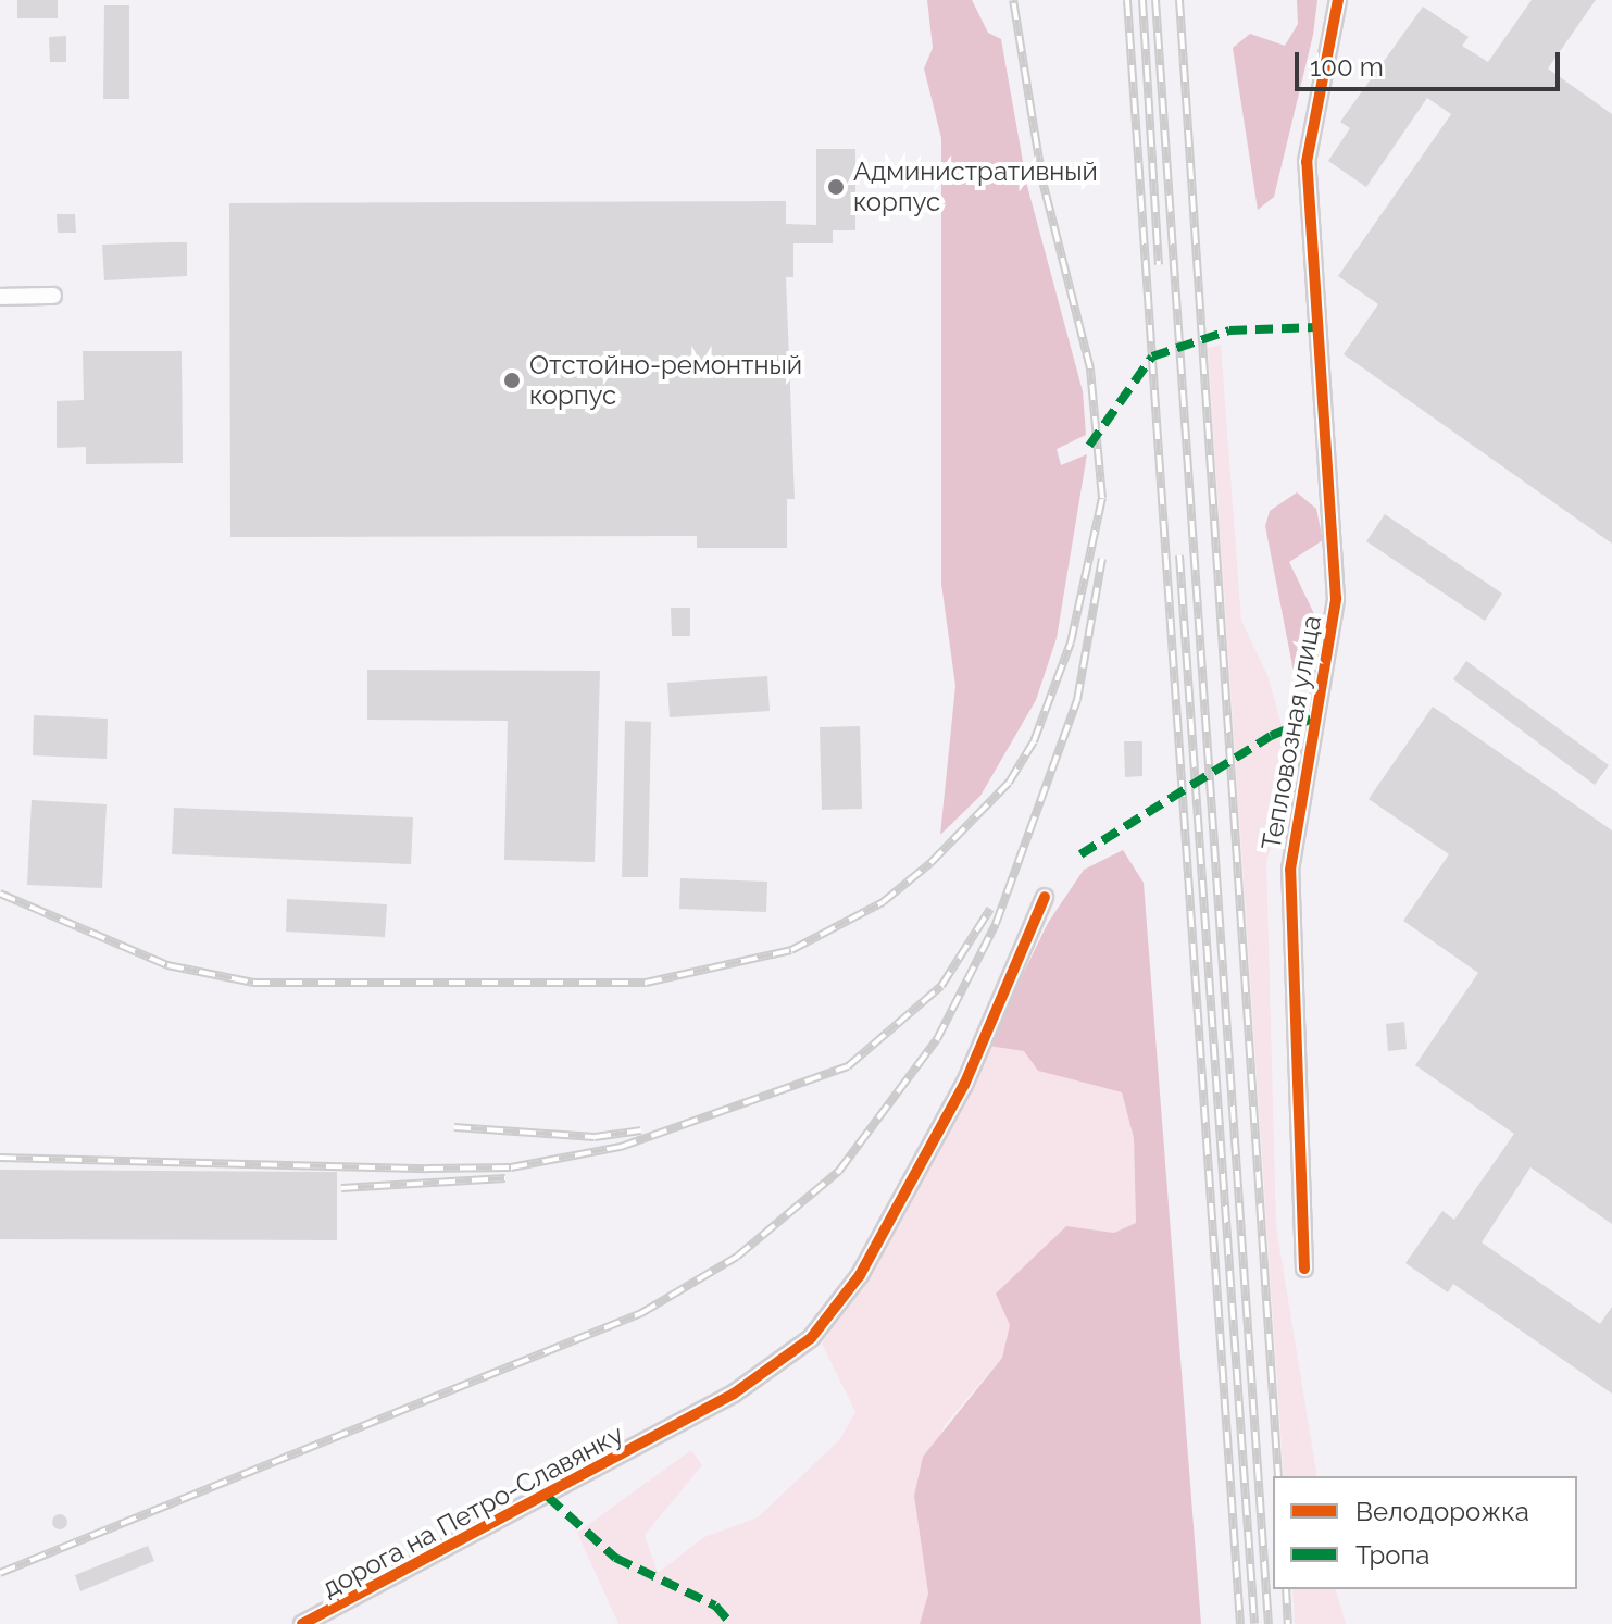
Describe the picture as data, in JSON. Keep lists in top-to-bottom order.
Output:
{
  "streets": {
    "street": ["Тепловозная улица", "дорога на Петро-Славянку"]
  },
  "places": ["Административный корпус", "Отстойно-ремонтный корпус"],
  "legend": ["Велодорожка", "Тропа"],
  "scale_bar": "100 m"
}
